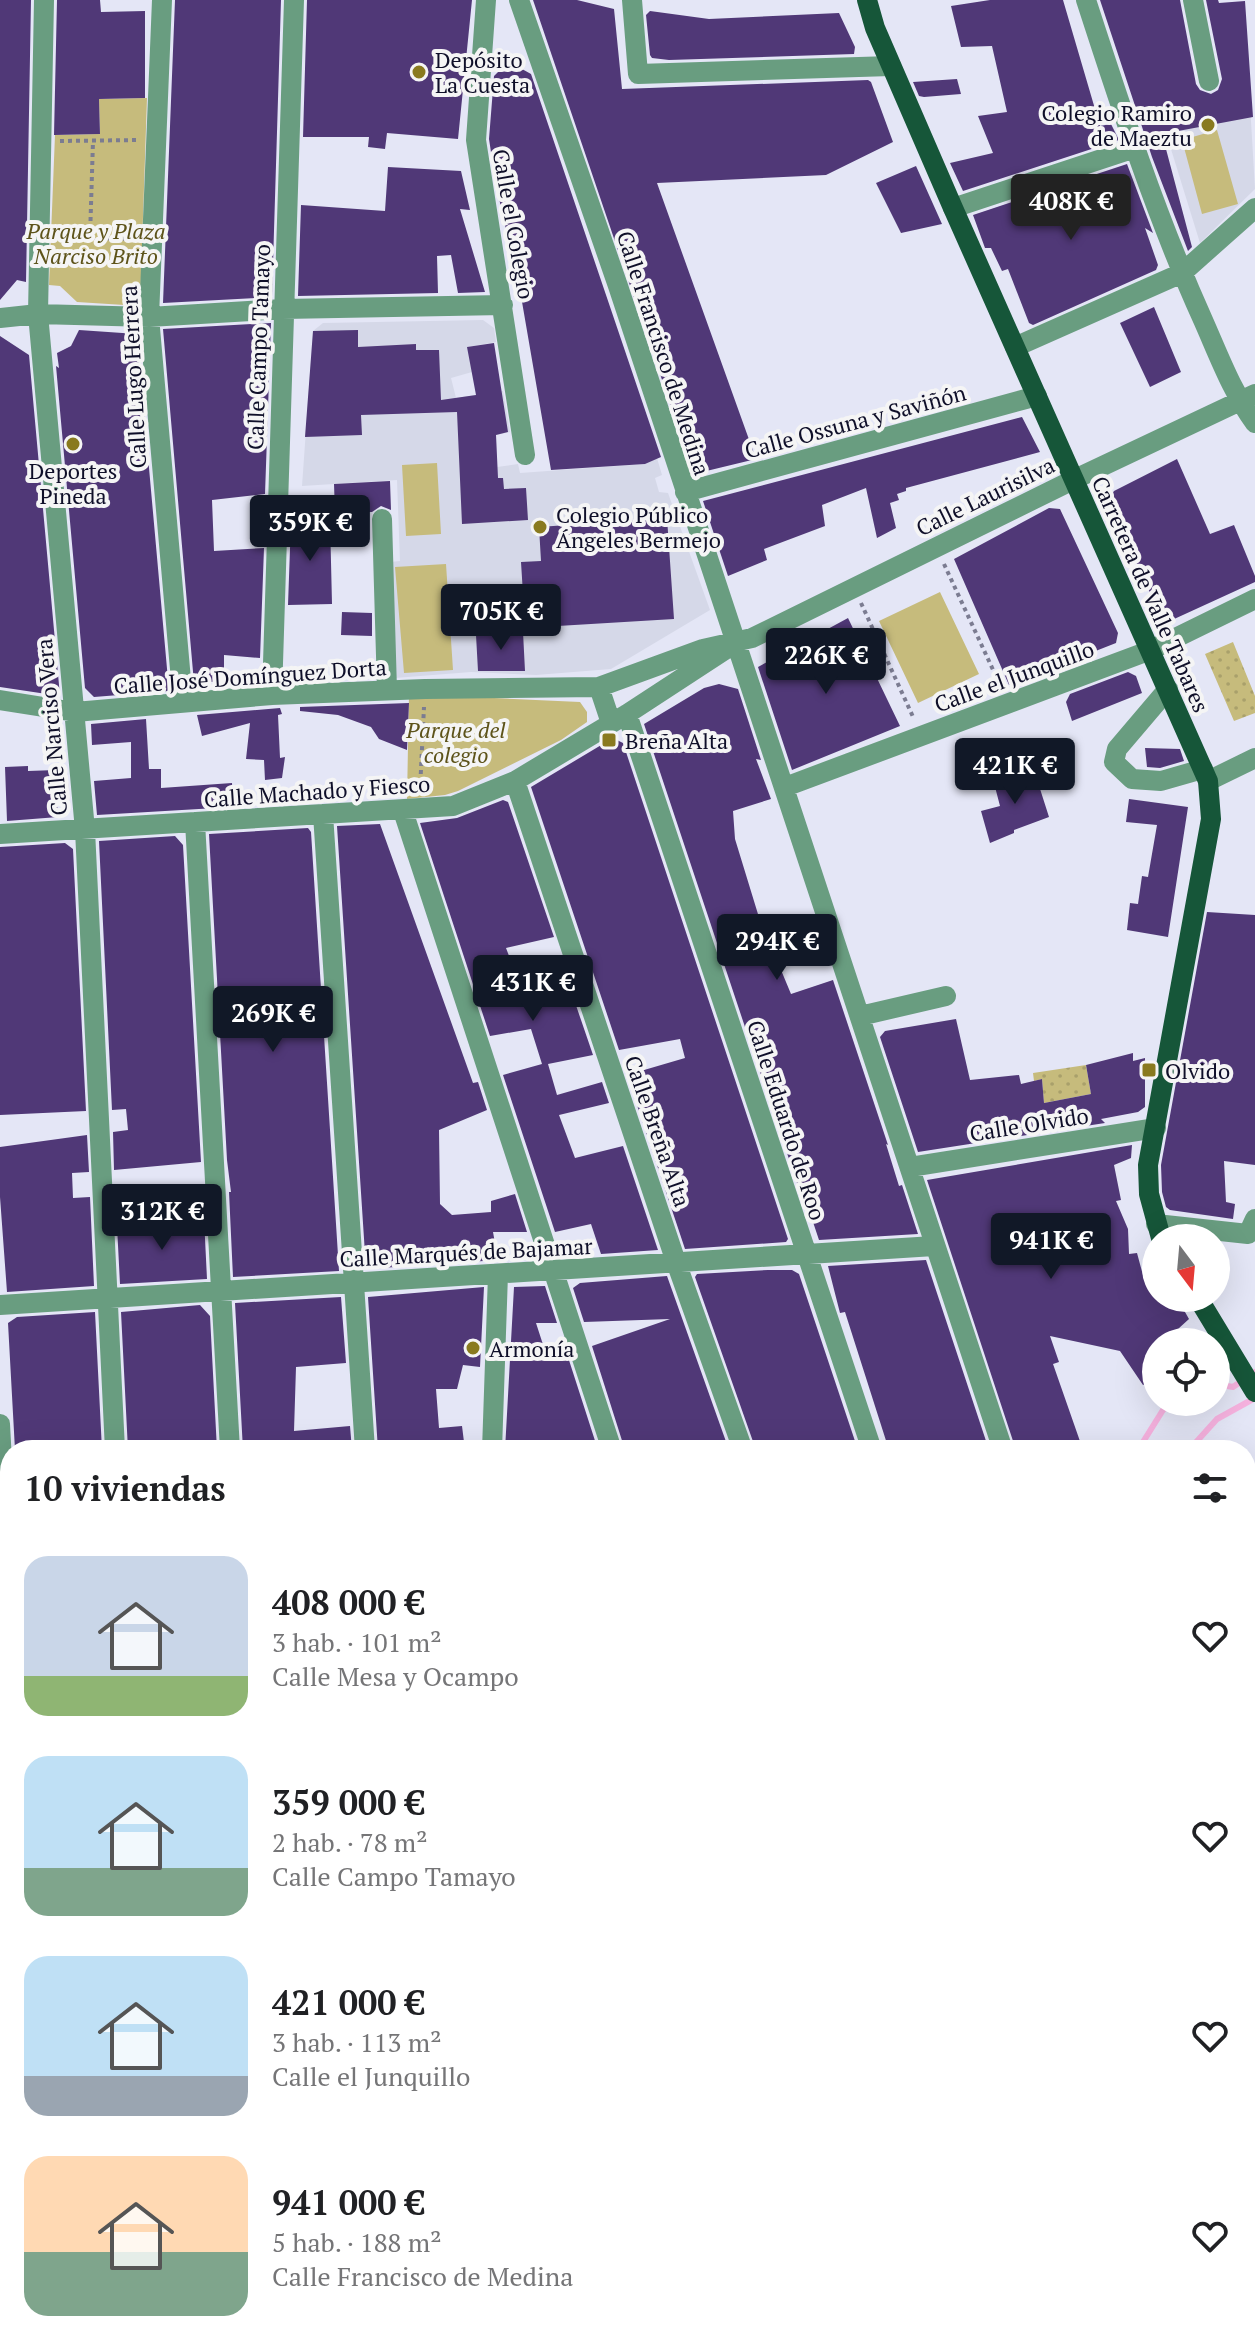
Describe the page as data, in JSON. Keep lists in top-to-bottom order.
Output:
{
  "streets": {
    "main road": ["Carretera de Valle Tabares"],
    "street": [
      "Calle el Colegio",
      "Calle Campo Tamayo",
      "Calle Francisco de Medina",
      "Calle Lugo Herrera",
      "Calle Ossuna y Saviñón",
      "Calle Laurisilva",
      "Calle José Domínguez Dorta",
      "Calle el Junquillo",
      "Calle Narciso Vera",
      "Calle Machado y Fiesco",
      "Calle Eduardo de Roo",
      "Calle Olvido",
      "Calle Breña Alta",
      "Calle Marqués de Bajamar"
    ]
  },
  "crossings": [
    ["Calle Campo Tamayo", "Calle José Domínguez Dorta"],
    ["Calle Francisco de Medina", "Calle Ossuna y Saviñón"],
    ["Calle Francisco de Medina", "Calle Laurisilva"],
    ["Calle Francisco de Medina", "Calle José Domínguez Dorta"],
    ["Calle Francisco de Medina", "Calle el Junquillo"],
    ["Calle Francisco de Medina", "Calle Machado y Fiesco"],
    ["Calle Francisco de Medina", "Calle Olvido"],
    ["Calle Francisco de Medina", "Calle Marqués de Bajamar"],
    ["Calle Lugo Herrera", "Calle José Domínguez Dorta"],
    ["Calle Ossuna y Saviñón", "Carretera de Valle Tabares"],
    ["Calle Laurisilva", "Carretera de Valle Tabares"],
    ["Calle Laurisilva", "Calle José Domínguez Dorta"],
    ["Calle Laurisilva", "Calle Machado y Fiesco"],
    ["Carretera de Valle Tabares", "Calle el Junquillo"],
    ["Carretera de Valle Tabares", "Calle Olvido"],
    ["Calle José Domínguez Dorta", "Calle Narciso Vera"],
    ["Calle José Domínguez Dorta", "Calle Machado y Fiesco"],
    ["Calle José Domínguez Dorta", "Calle Eduardo de Roo"],
    ["Calle Narciso Vera", "Calle Machado y Fiesco"],
    ["Calle Narciso Vera", "Calle Marqués de Bajamar"],
    ["Calle Machado y Fiesco", "Calle Eduardo de Roo"],
    ["Calle Machado y Fiesco", "Calle Breña Alta"],
    ["Calle Eduardo de Roo", "Calle Marqués de Bajamar"],
    ["Calle Breña Alta", "Calle Marqués de Bajamar"]
  ],
  "parks": ["Parque y Plaza Narciso Brito", "Parque del colegio"],
  "places": {
    "other": [
      "Depósito La Cuesta",
      "Colegio Ramiro de Maeztu",
      "Deportes Pineda",
      "Colegio Público Ángeles Bermejo",
      "Armonía"
    ],
    "transit": ["Breña Alta", "Olvido"]
  },
  "north": "bottom",
  "page": {
    "price": [
      "408K €",
      "359K €",
      "705K €",
      "226K €",
      "421K €",
      "294K €",
      "431K €",
      "269K €",
      "312K €",
      "941K €"
    ],
    "heading": "10 viviendas",
    "list": [
      {
        "name": "408 000 €",
        "note": "3 hab. · 101 m² · Calle Mesa y Ocampo"
      },
      {
        "name": "359 000 €",
        "note": "2 hab. · 78 m² · Calle Campo Tamayo"
      },
      {
        "name": "421 000 €",
        "note": "3 hab. · 113 m² · Calle el Junquillo"
      },
      {
        "name": "941 000 €",
        "note": "5 hab. · 188 m² · Calle Francisco de Medina"
      }
    ]
  }
}
